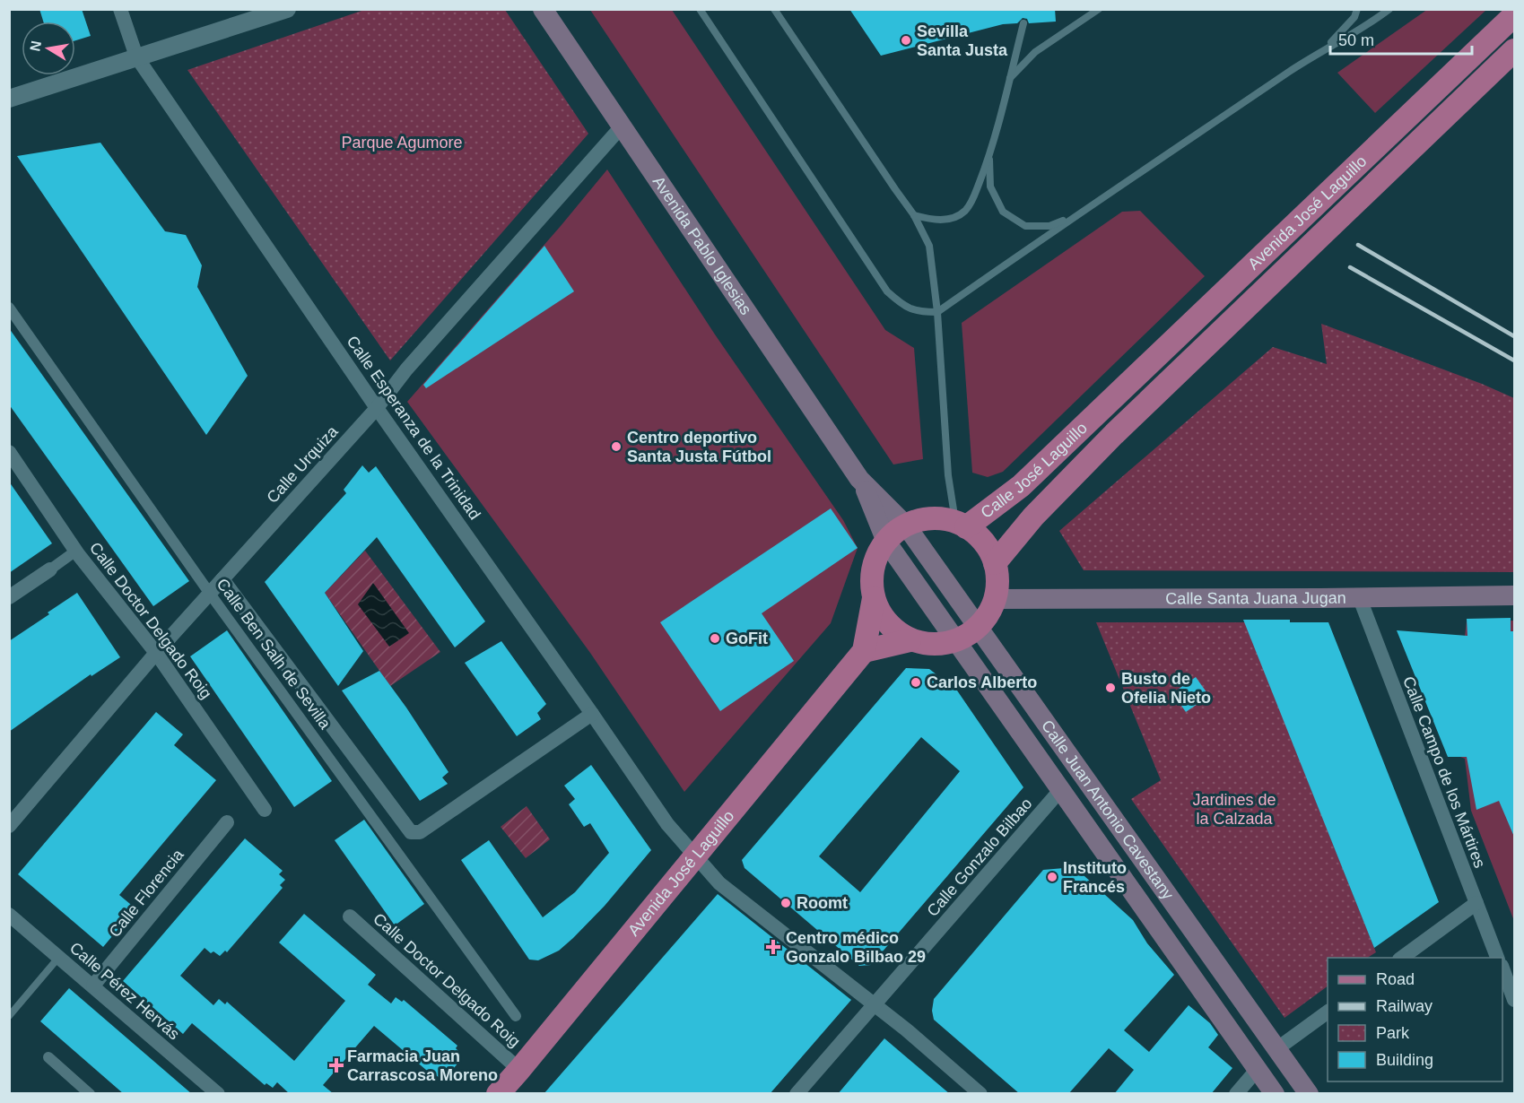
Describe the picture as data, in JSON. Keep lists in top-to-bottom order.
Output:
{
  "streets": {
    "main road": [
      "Avenida José Laguillo",
      "Avenida Pablo Iglesias",
      "Calle José Laguillo",
      "Calle Santa Juana Jugan",
      "Calle Juan Antonio Cavestany"
    ],
    "street": [
      "Calle Esperanza de la Trinidad",
      "Calle Urquiza",
      "Calle Doctor Delgado Roig",
      "Calle Ben Salh de Sevilla",
      "Calle Campo de los Mártires",
      "Calle Gonzalo Bilbao",
      "Calle Florencia",
      "Calle Pérez Hervás"
    ]
  },
  "crossings": [
    ["Avenida José Laguillo", "Calle Esperanza de la Trinidad"],
    ["Avenida José Laguillo", "Calle José Laguillo"],
    ["Avenida José Laguillo", "Calle Doctor Delgado Roig"],
    ["Avenida Pablo Iglesias", "Calle Urquiza"],
    ["Avenida Pablo Iglesias", "Calle Juan Antonio Cavestany"],
    ["Calle Esperanza de la Trinidad", "Calle Urquiza"],
    ["Calle Esperanza de la Trinidad", "Calle Gonzalo Bilbao"],
    ["Calle Urquiza", "Calle Doctor Delgado Roig"],
    ["Calle Urquiza", "Calle Ben Salh de Sevilla"],
    ["Calle Santa Juana Jugan", "Calle Campo de los Mártires"],
    ["Calle Juan Antonio Cavestany", "Calle Gonzalo Bilbao"],
    ["Calle Florencia", "Calle Pérez Hervás"]
  ],
  "parks": ["Parque Agumore", "Jardines de la Calzada"],
  "places": {
    "other": [
      "Sevilla Santa Justa",
      "Centro deportivo Santa Justa Fútbol",
      "GoFit",
      "Carlos Alberto",
      "Busto de Ofelia Nieto",
      "Instituto Francés",
      "Roomt"
    ],
    "health": ["Centro médico Gonzalo Bilbao 29", "Farmacia Juan Carrascosa Moreno"]
  },
  "legend": [
    "Road",
    "Railway",
    "Park",
    "Building"
  ],
  "scale_bar": "50 m",
  "north": "left"
}
